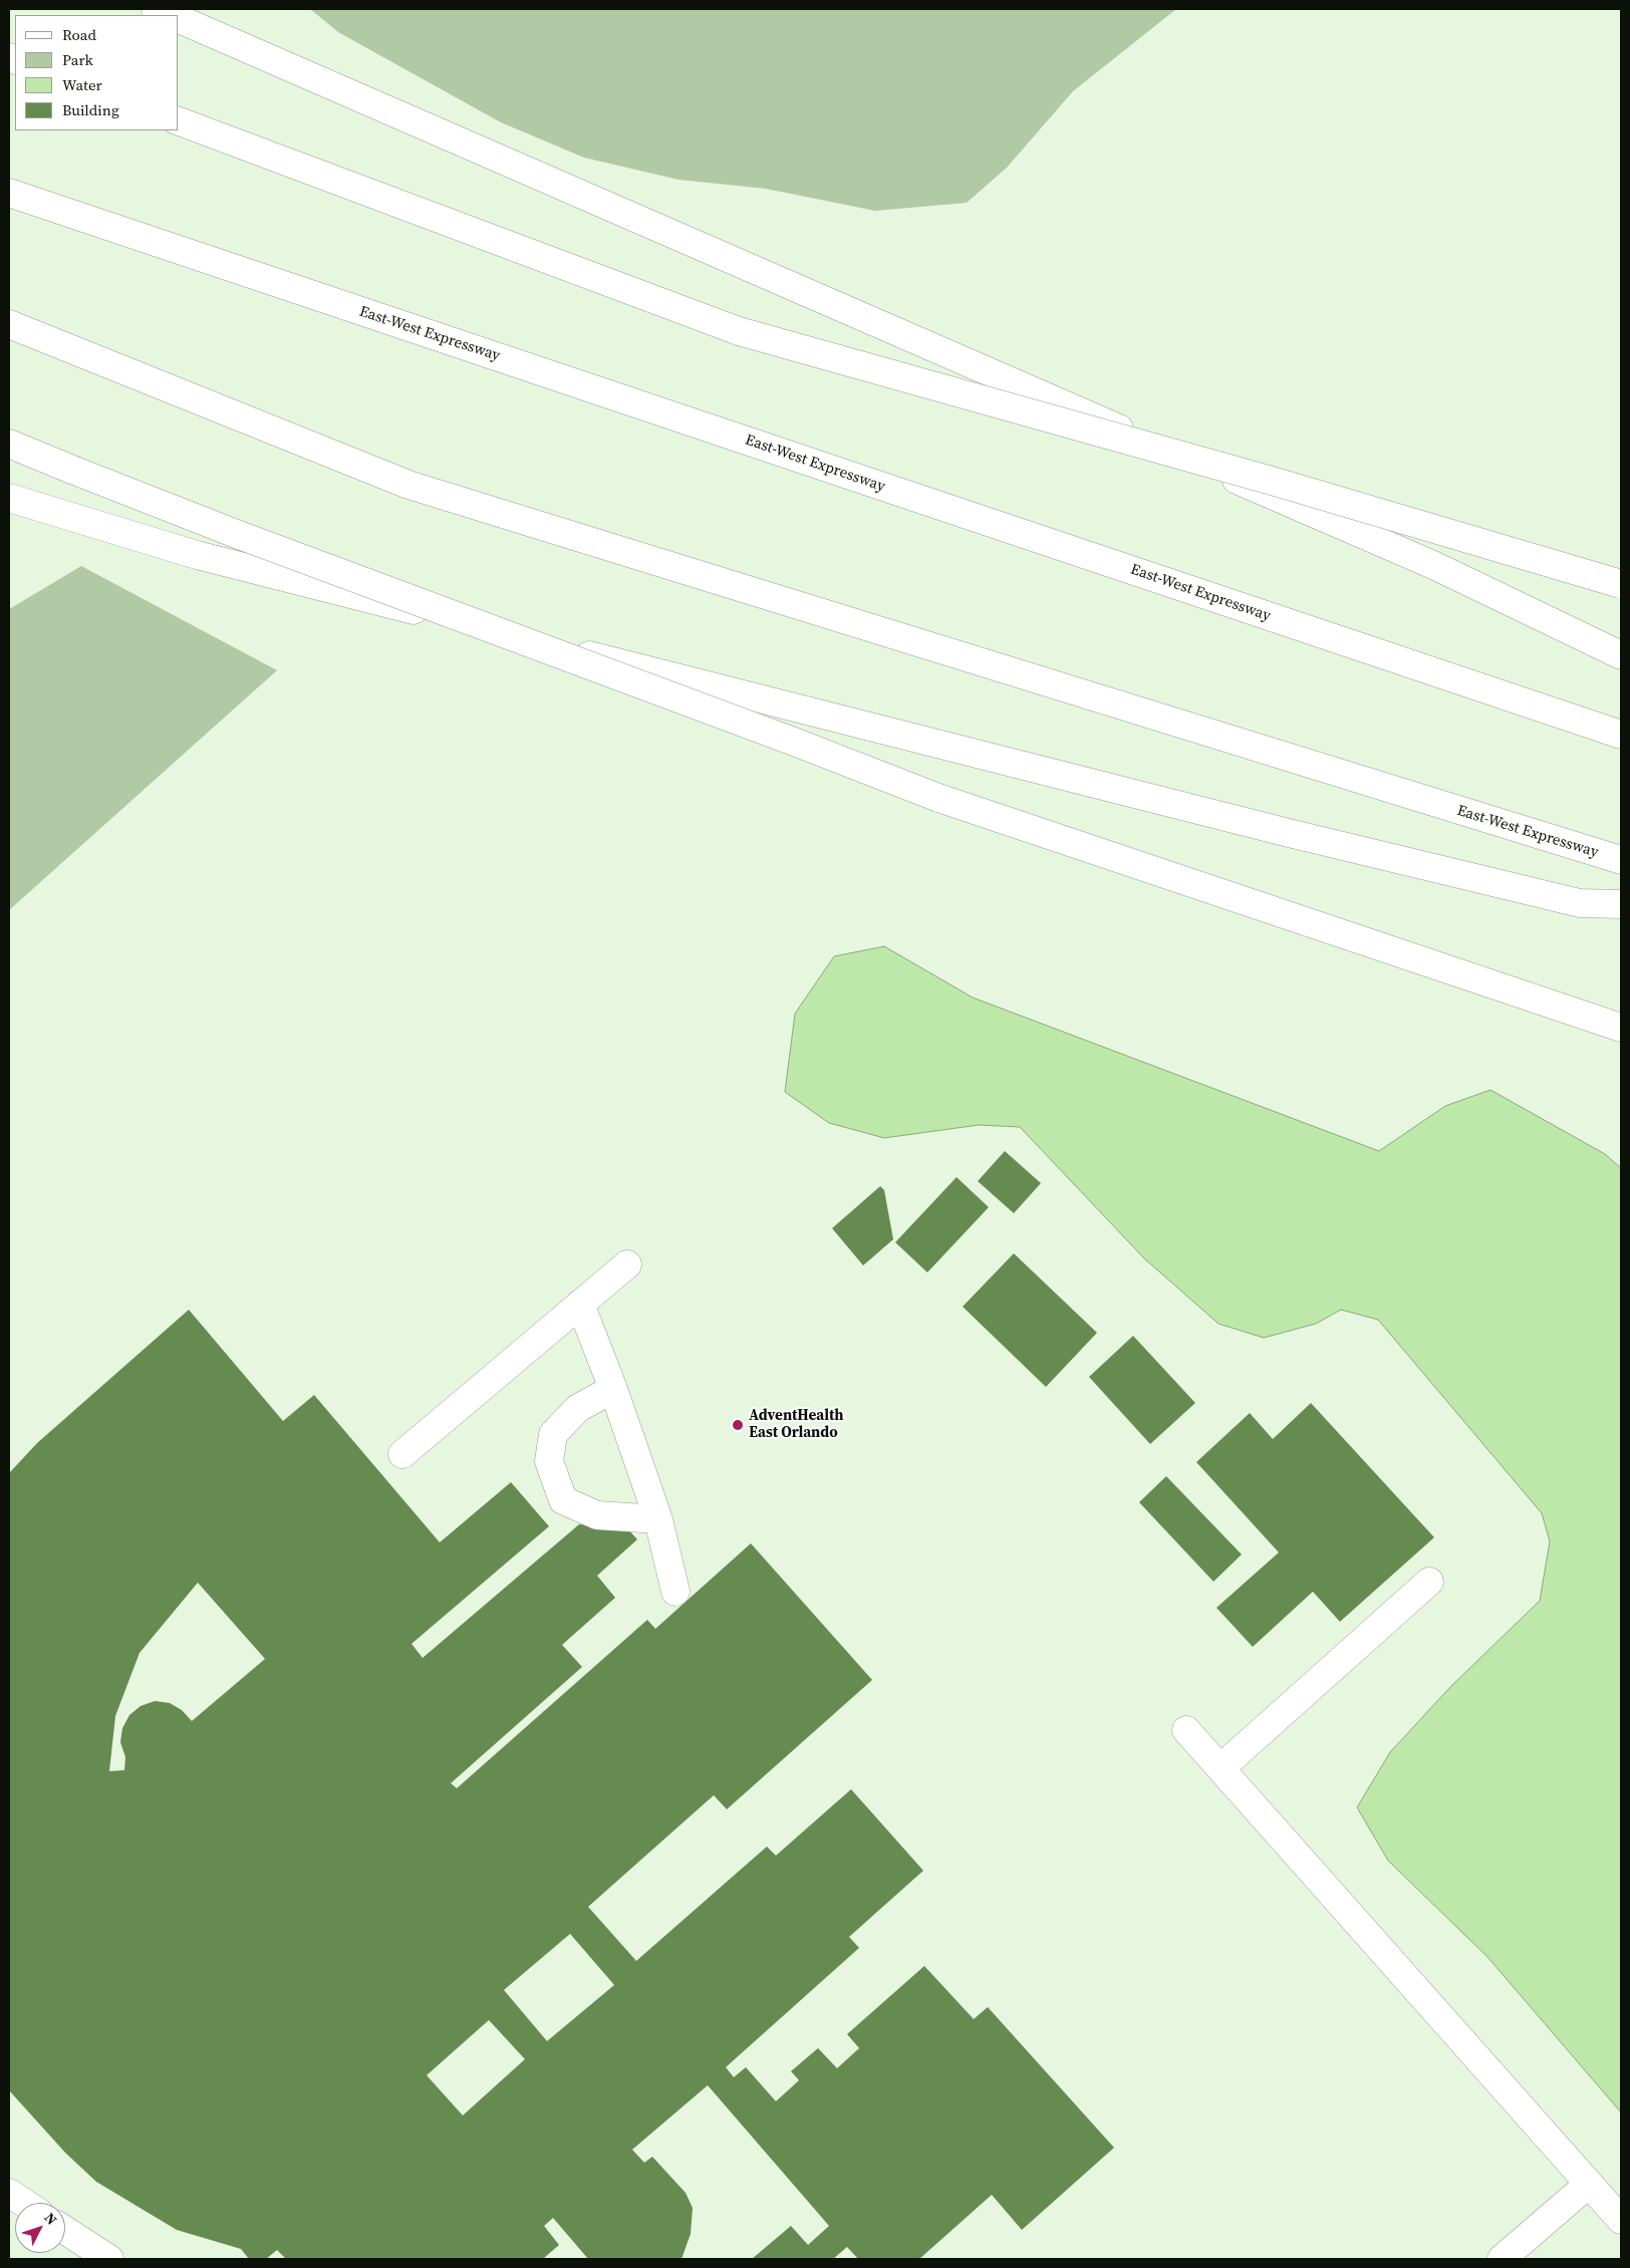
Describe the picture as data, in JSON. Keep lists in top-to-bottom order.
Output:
{
  "streets": {
    "main road": ["East-West Expressway"]
  },
  "places": ["AdventHealth East Orlando"],
  "legend": [
    "Road",
    "Park",
    "Water",
    "Building"
  ],
  "north": "top right"
}
